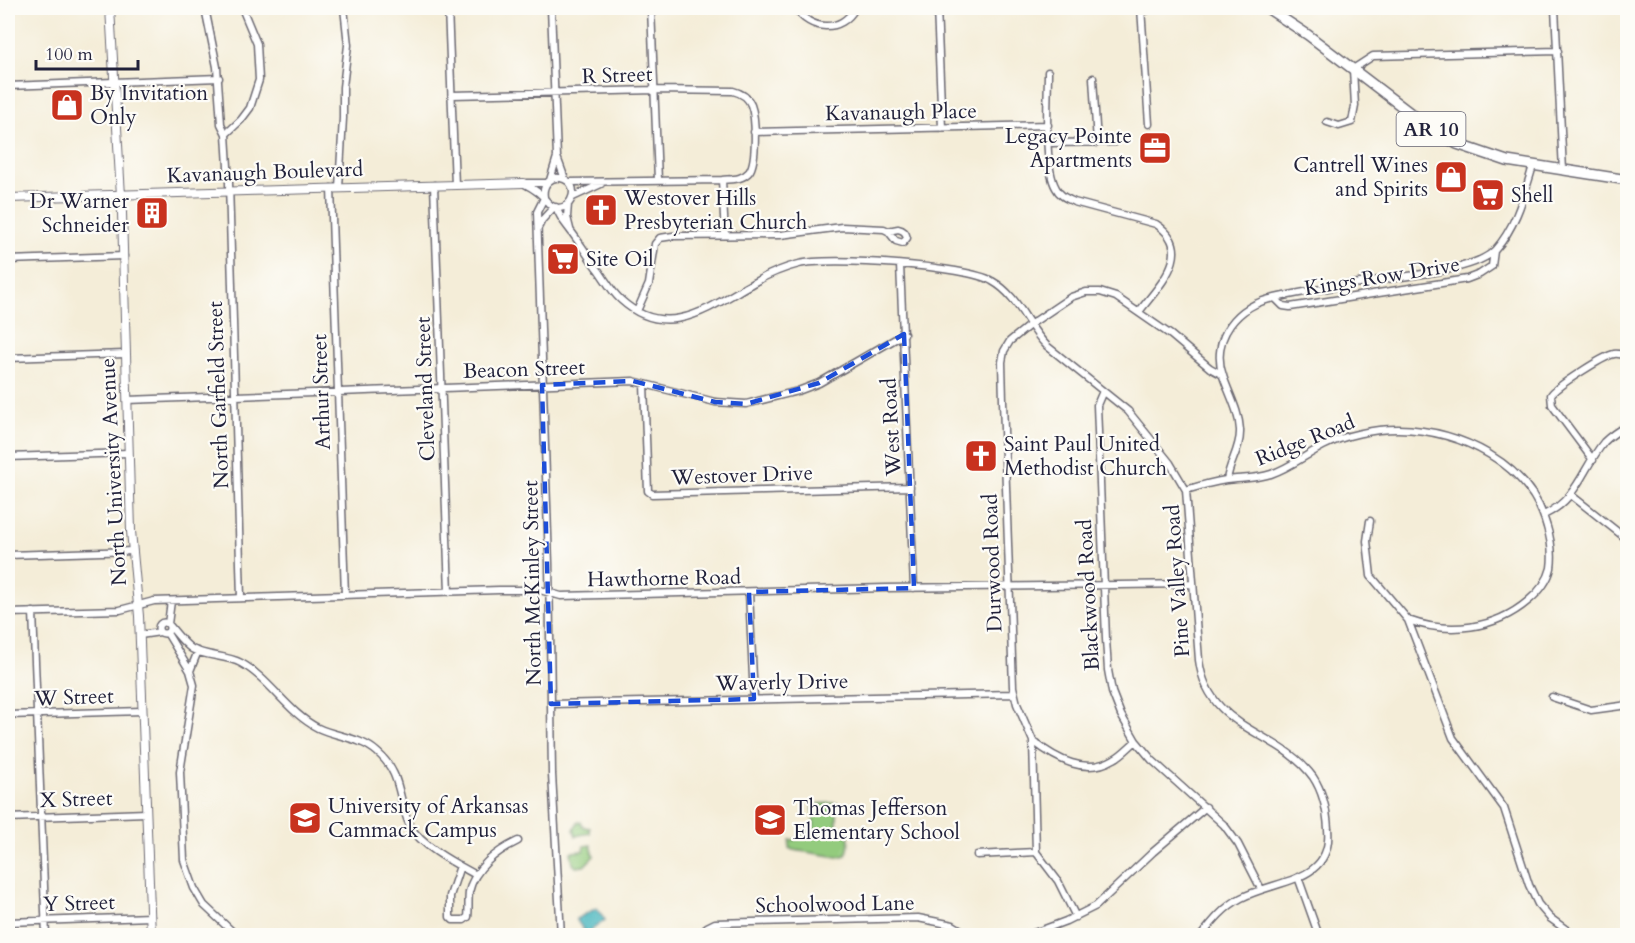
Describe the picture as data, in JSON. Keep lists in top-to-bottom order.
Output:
{
  "streets": {
    "main road": ["AR 10"],
    "street": [
      "R Street",
      "Kavanaugh Place",
      "Kavanaugh Boulevard",
      "Kings Row Drive",
      "Beacon Street",
      "Cleveland Street",
      "Arthur Street",
      "North Garfield Street",
      "West Road",
      "Ridge Road",
      "North University Avenue",
      "Westover Drive",
      "Durwood Road",
      "Hawthorne Road",
      "Pine Valley Road",
      "North McKinley Street",
      "Blackwood Road",
      "Waverly Drive",
      "W Street",
      "X Street",
      "Y Street",
      "Schoolwood Lane"
    ]
  },
  "crossings": [
    ["R Street", "Kavanaugh Place"],
    ["AR 10", "Kings Row Drive"],
    ["Kavanaugh Boulevard", "Cleveland Street"],
    ["Kavanaugh Boulevard", "Arthur Street"],
    ["Kavanaugh Boulevard", "North Garfield Street"],
    ["Kavanaugh Boulevard", "North University Avenue"],
    ["Kings Row Drive", "Ridge Road"],
    ["Kings Row Drive", "Durwood Road"],
    ["Beacon Street", "Cleveland Street"],
    ["Beacon Street", "Arthur Street"],
    ["Beacon Street", "North Garfield Street"],
    ["Beacon Street", "West Road"],
    ["Beacon Street", "North University Avenue"],
    ["Beacon Street", "Westover Drive"],
    ["Beacon Street", "North McKinley Street"],
    ["Cleveland Street", "Hawthorne Road"],
    ["Arthur Street", "Hawthorne Road"],
    ["North Garfield Street", "Hawthorne Road"],
    ["West Road", "Westover Drive"],
    ["West Road", "Hawthorne Road"],
    ["West Road", "Pine Valley Road"],
    ["Ridge Road", "Pine Valley Road"],
    ["North University Avenue", "Hawthorne Road"],
    ["North University Avenue", "W Street"],
    ["North University Avenue", "X Street"],
    ["North University Avenue", "Y Street"],
    ["Durwood Road", "Hawthorne Road"],
    ["Durwood Road", "Pine Valley Road"],
    ["Durwood Road", "Waverly Drive"],
    ["Hawthorne Road", "Pine Valley Road"],
    ["Hawthorne Road", "North McKinley Street"],
    ["Hawthorne Road", "Blackwood Road"],
    ["Pine Valley Road", "North McKinley Street"],
    ["Pine Valley Road", "Blackwood Road"],
    ["North McKinley Street", "Waverly Drive"]
  ],
  "places": {
    "shop": ["By Invitation Only", "Cantrell Wines and Spirits"],
    "office": ["Legacy Pointe Apartments"],
    "supermarket": ["Shell", "Site Oil"],
    "church": ["Westover Hills Presbyterian Church", "Saint Paul United Methodist Church"],
    "building": ["Dr Warner Schneider"],
    "school or university": ["University of Arkansas Cammack Campus", "Thomas Jefferson Elementary School"]
  },
  "scale_bar": "100 m"
}
